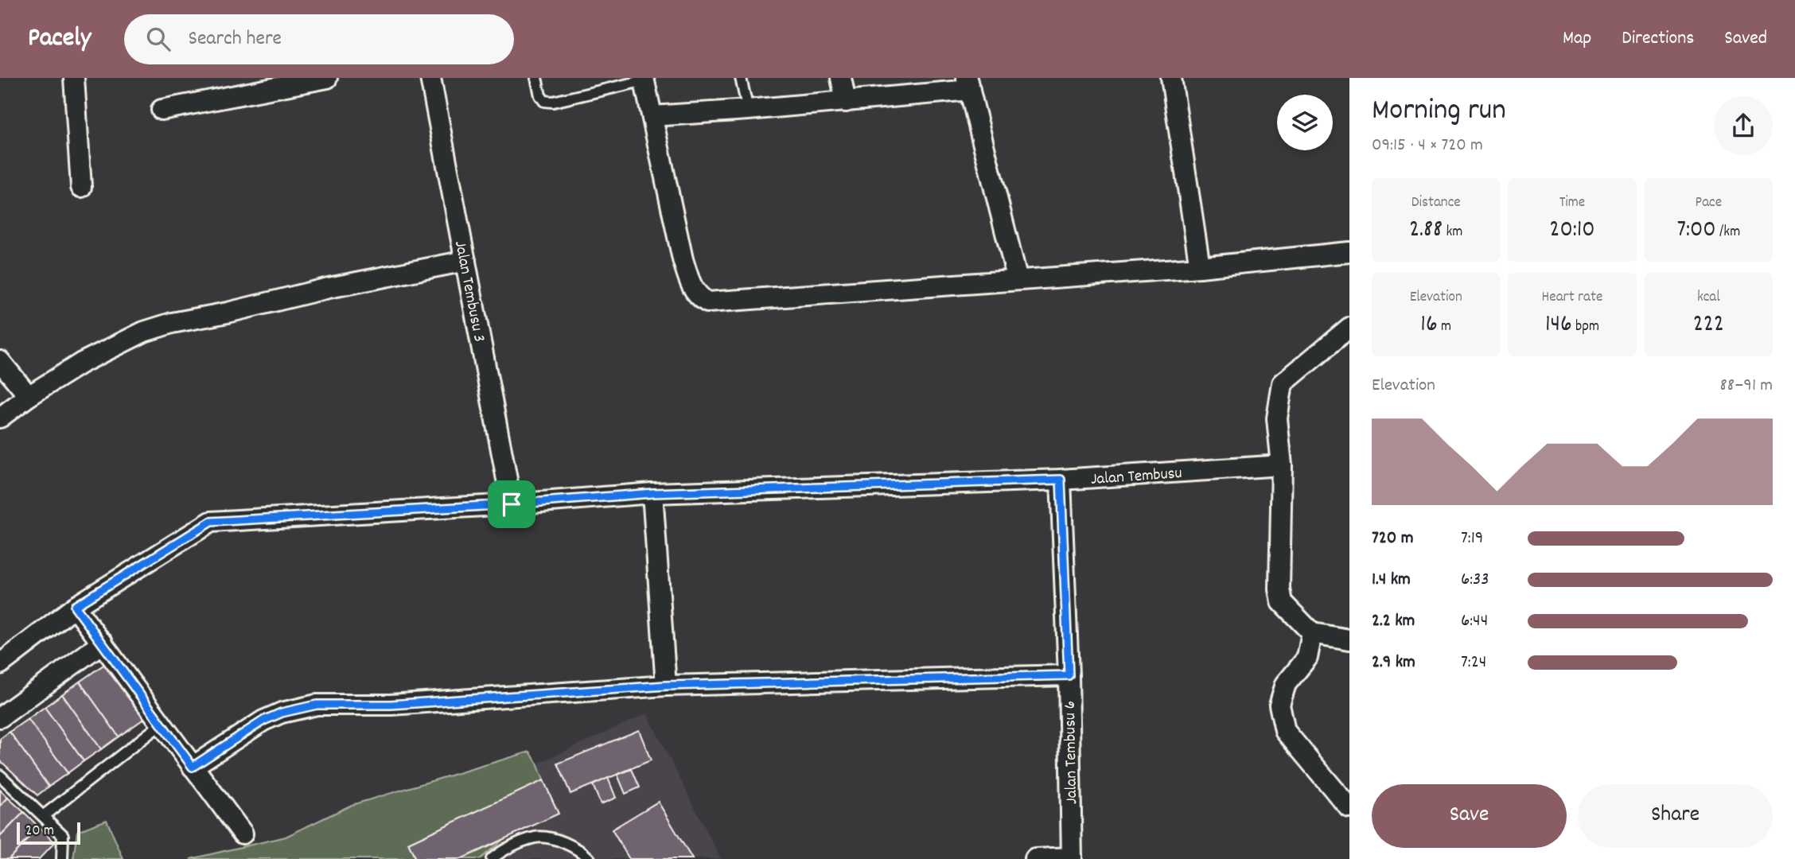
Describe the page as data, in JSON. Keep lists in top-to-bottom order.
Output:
{
  "streets": {
    "street": ["Jalan Tembusu 3", "Jalan Tembusu", "Jalan Tembusu 6"]
  },
  "crossings": [
    ["Jalan Tembusu 3", "Jalan Tembusu"],
    ["Jalan Tembusu", "Jalan Tembusu 6"]
  ],
  "scale_bar": "20 m",
  "page": {
    "header": "Pacely",
    "search": "Search here",
    "nav": ["Map", "Directions", "Saved"],
    "heading": ["Morning run", "09:15 · 4 × 720 m"],
    "stats": [
      ["Distance", "2.88 km"],
      ["Time", "20:10"],
      ["Pace", "7:00 /km"],
      ["Elevation", "16 m"],
      ["Heart rate", "146 bpm"],
      ["kcal", "222"]
    ],
    "chart": ["Elevation", "88–91 m"],
    "list": [
      {
        "name": "720 m",
        "note": "7:19"
      },
      {
        "name": "1.4 km",
        "note": "6:33"
      },
      {
        "name": "2.2 km",
        "note": "6:44"
      },
      {
        "name": "2.9 km",
        "note": "7:24"
      }
    ],
    "buttons": ["Save", "Share"],
    "scale": "20 m"
  }
}
